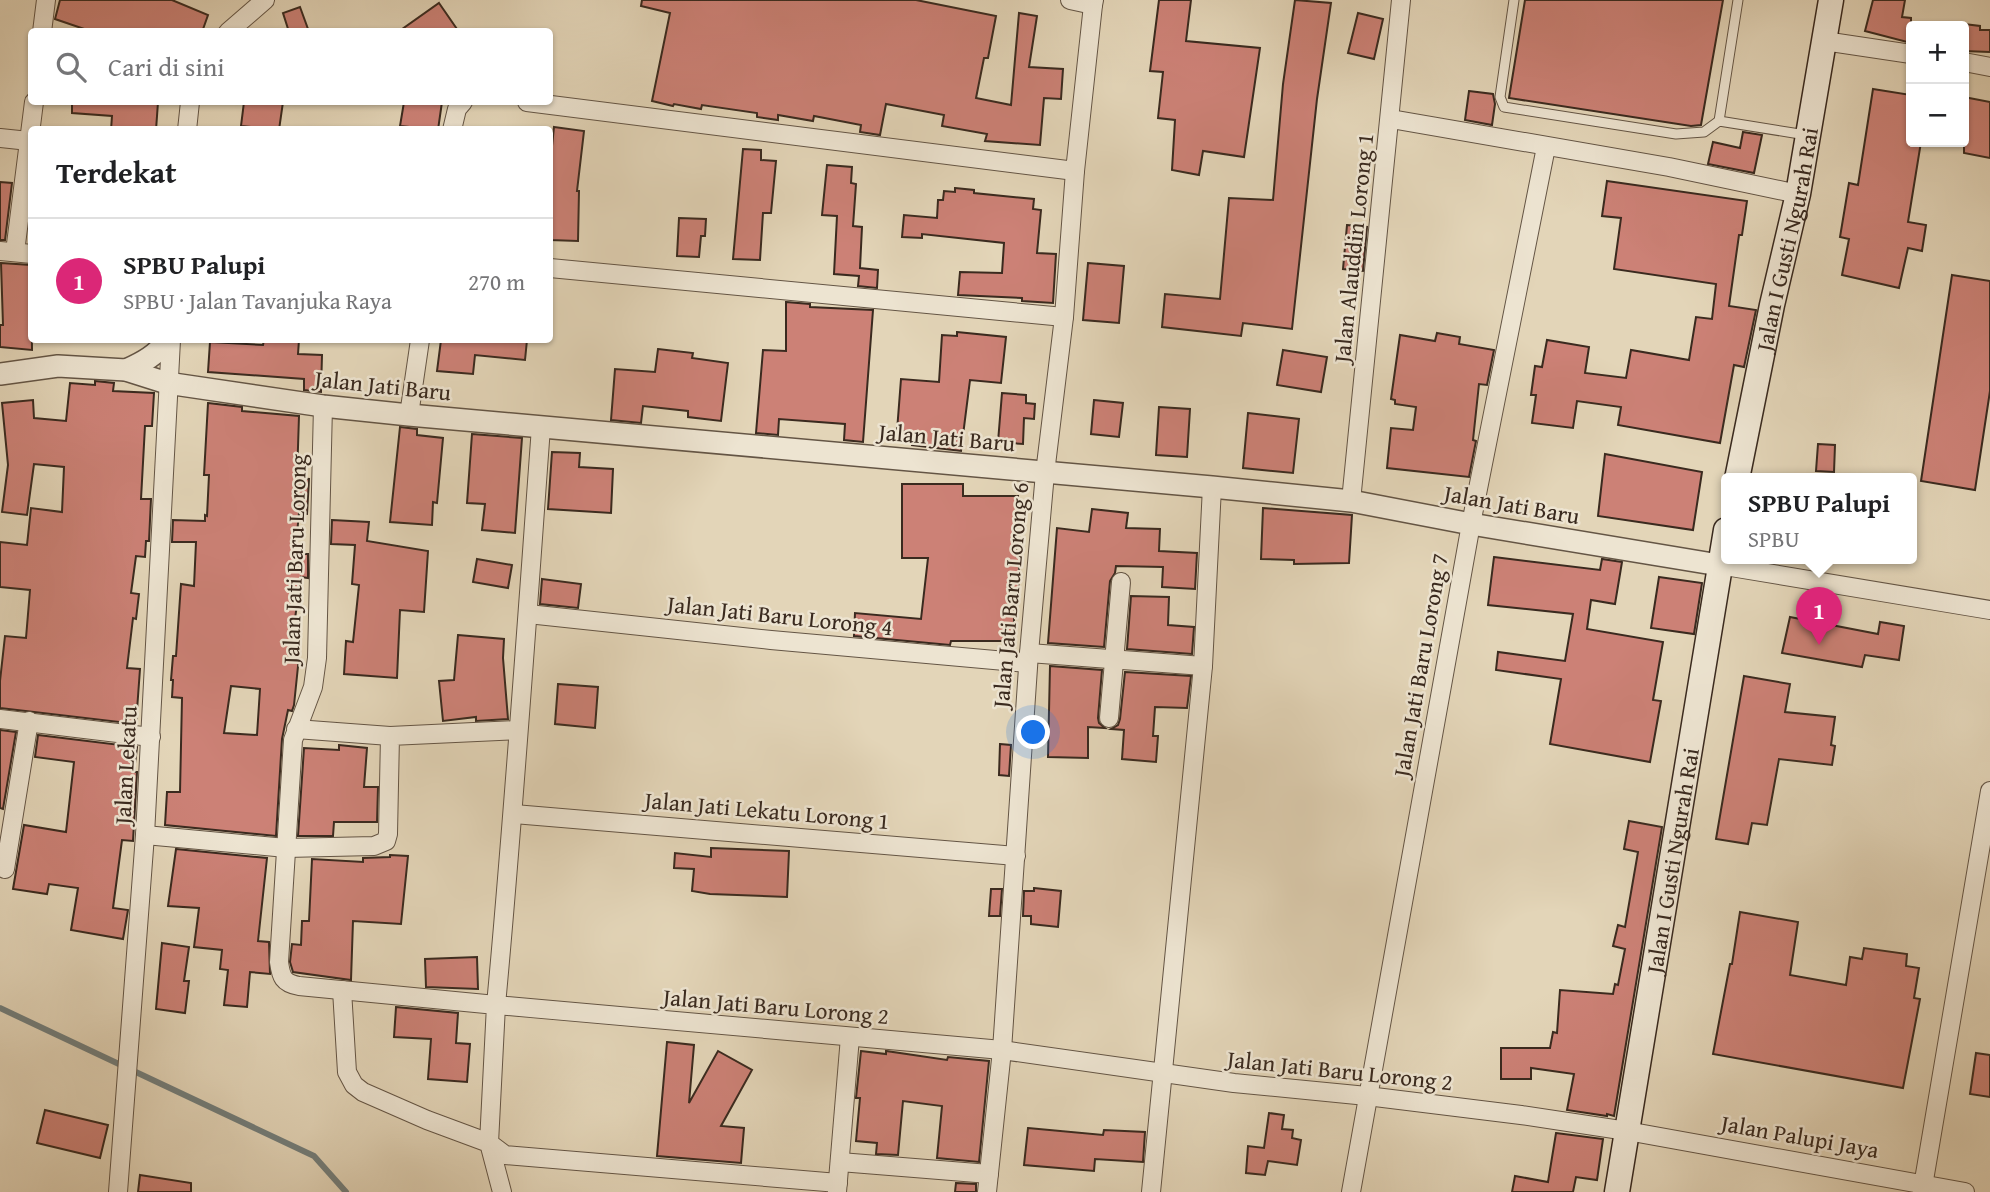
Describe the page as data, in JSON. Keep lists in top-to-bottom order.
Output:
{
  "streets": {
    "main road": ["Jalan I Gusti Ngurah Rai"],
    "street": [
      "Jalan Alauddin Lorong 1",
      "Jalan Jati Baru",
      "Jalan Jati Baru Lorong",
      "Jalan Jati Baru Lorong 6",
      "Jalan Jati Baru Lorong 4",
      "Jalan Jati Baru Lorong 7",
      "Jalan Lekatu",
      "Jalan Jati Lekatu Lorong 1",
      "Jalan Jati Baru Lorong 2",
      "Jalan Palupi Jaya"
    ]
  },
  "crossings": [
    ["Jalan I Gusti Ngurah Rai", "Jalan Jati Baru"],
    ["Jalan I Gusti Ngurah Rai", "Jalan Jati Baru Lorong 2"],
    ["Jalan I Gusti Ngurah Rai", "Jalan Palupi Jaya"],
    ["Jalan Alauddin Lorong 1", "Jalan Jati Baru"],
    ["Jalan Jati Baru", "Jalan Jati Baru Lorong"],
    ["Jalan Jati Baru", "Jalan Jati Baru Lorong 6"],
    ["Jalan Jati Baru", "Jalan Jati Baru Lorong 7"],
    ["Jalan Jati Baru", "Jalan Lekatu"],
    ["Jalan Jati Baru Lorong", "Jalan Jati Baru Lorong 2"],
    ["Jalan Jati Baru Lorong 6", "Jalan Jati Baru Lorong 4"],
    ["Jalan Jati Baru Lorong 6", "Jalan Jati Lekatu Lorong 1"],
    ["Jalan Jati Baru Lorong 6", "Jalan Jati Baru Lorong 2"],
    ["Jalan Jati Baru Lorong 7", "Jalan Jati Baru Lorong 2"],
    ["Jalan Jati Baru Lorong 2", "Jalan Palupi Jaya"]
  ],
  "page": {
    "map_buttons": ["+", "−"],
    "search": "Cari di sini",
    "heading": "Terdekat",
    "list": [
      {
        "mark": "1",
        "name": "SPBU Palupi",
        "note": "SPBU · Jalan Tavanjuka Raya",
        "value": "270 m"
      }
    ],
    "popup": ["SPBU Palupi", "SPBU"],
    "pins": "1"
  }
}
